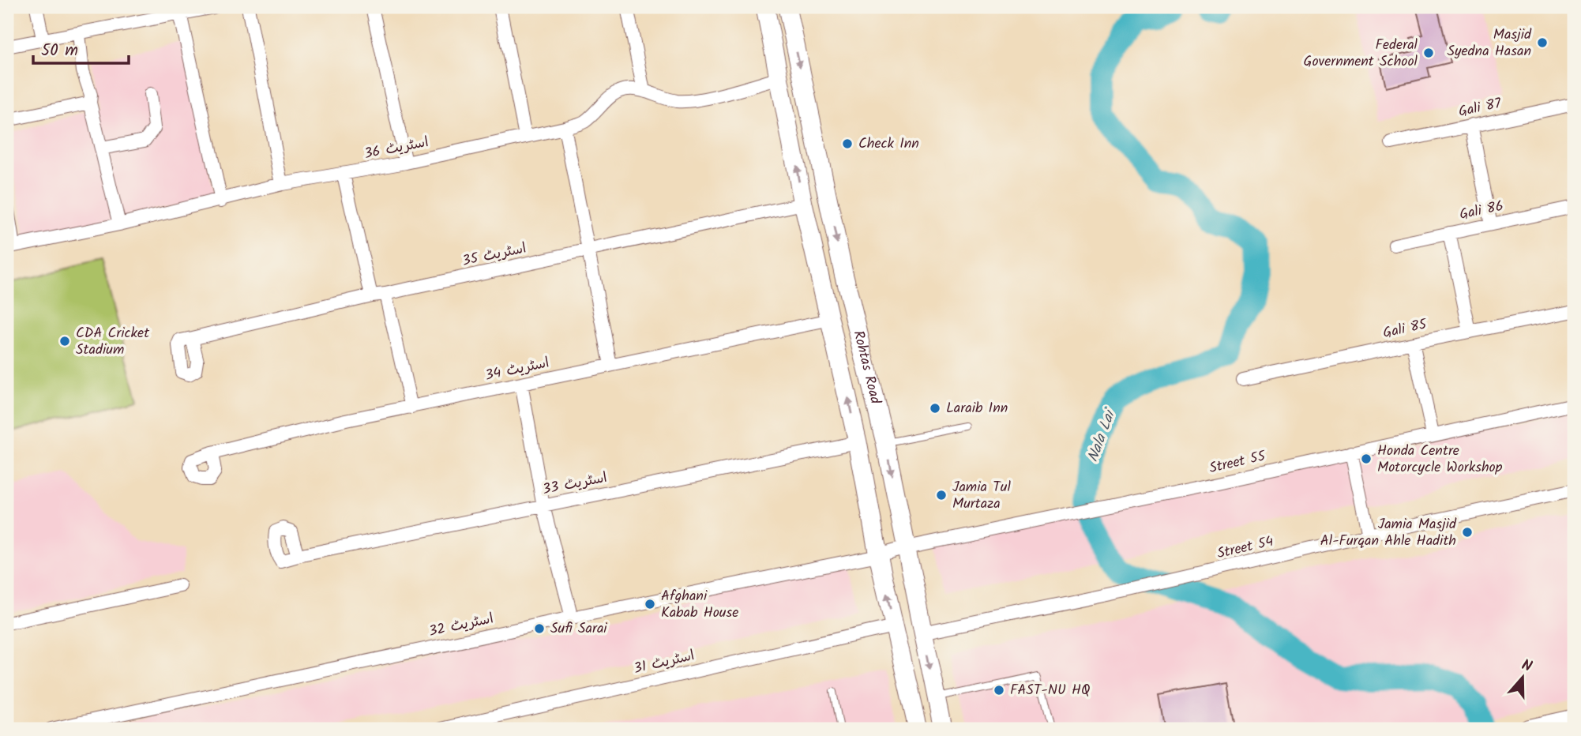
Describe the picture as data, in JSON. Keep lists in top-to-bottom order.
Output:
{
  "streets": {
    "main road": ["Rohtas Road"],
    "street": [
      "Gali 87",
      "اسٹریٹ 36",
      "Gali 86",
      "اسٹریٹ 35",
      "Gali 85",
      "اسٹریٹ 34",
      "Street 55",
      "اسٹریٹ 33",
      "Street 54",
      "اسٹریٹ 32",
      "اسٹریٹ 31"
    ]
  },
  "crossings": [
    ["اسٹریٹ 36", "Rohtas Road"],
    ["اسٹریٹ 35", "Rohtas Road"],
    ["Rohtas Road", "اسٹریٹ 34"],
    ["Rohtas Road", "Street 55"],
    ["Rohtas Road", "اسٹریٹ 33"],
    ["Rohtas Road", "Street 54"],
    ["Rohtas Road", "اسٹریٹ 32"],
    ["Rohtas Road", "اسٹریٹ 31"],
    ["Street 55", "اسٹریٹ 32"]
  ],
  "water": ["Nala Lai"],
  "places": [
    "Masjid Syedna Hasan",
    "Federal Government School",
    "Check Inn",
    "CDA Cricket Stadium",
    "Laraib Inn",
    "Honda Centre Motorcycle Workshop",
    "Jamia Tul Murtaza",
    "Jamia Masjid Al-Furqan Ahle Hadith",
    "Afghani Kabab House",
    "Sufi Sarai",
    "FAST-NU HQ"
  ],
  "scale_bar": "50 m",
  "north": "top"
}
